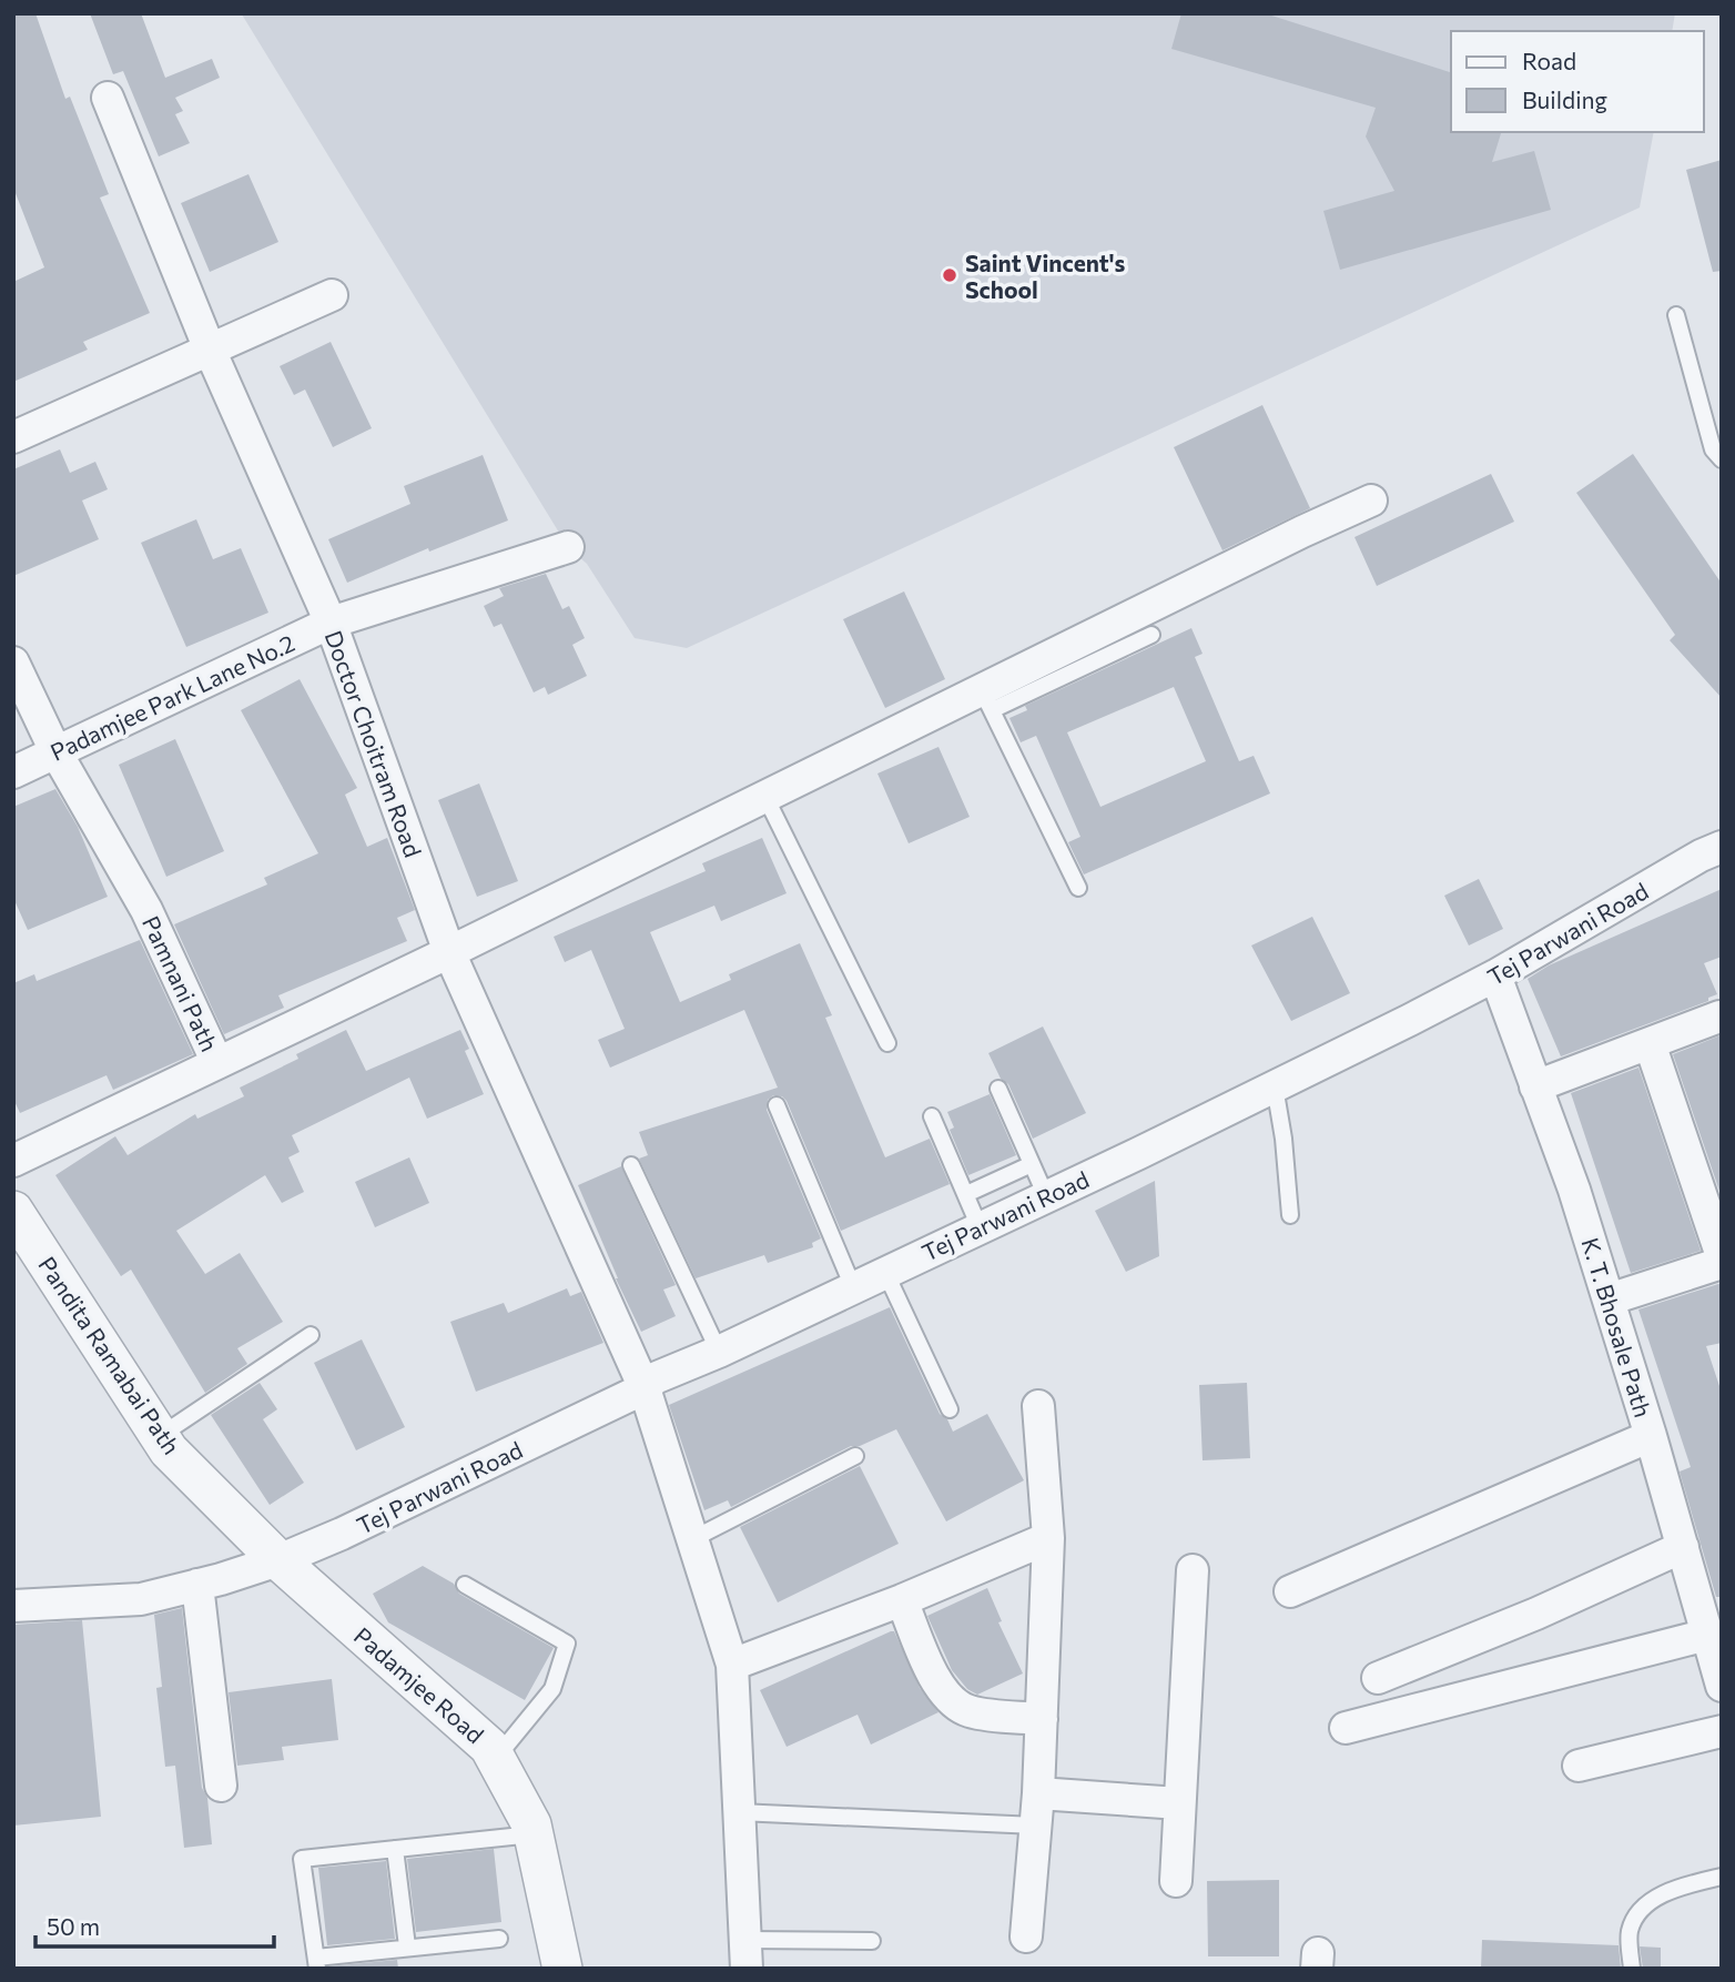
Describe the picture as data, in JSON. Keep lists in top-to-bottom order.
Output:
{
  "streets": {
    "street": [
      "Padamjee Park Lane No.2",
      "Doctor Choitram Road",
      "Tej Parwani Road",
      "Pamnani Path",
      "K. T. Bhosale Path",
      "Pandita Ramabai Path",
      "Padamjee Road"
    ]
  },
  "crossings": [
    ["Padamjee Park Lane No.2", "Doctor Choitram Road"],
    ["Padamjee Park Lane No.2", "Pamnani Path"],
    ["Doctor Choitram Road", "Tej Parwani Road"],
    ["Tej Parwani Road", "K. T. Bhosale Path"],
    ["Tej Parwani Road", "Pandita Ramabai Path"],
    ["Tej Parwani Road", "Padamjee Road"],
    ["Pandita Ramabai Path", "Padamjee Road"]
  ],
  "places": ["Saint Vincent's School"],
  "legend": ["Road", "Building"],
  "scale_bar": "50 m"
}
